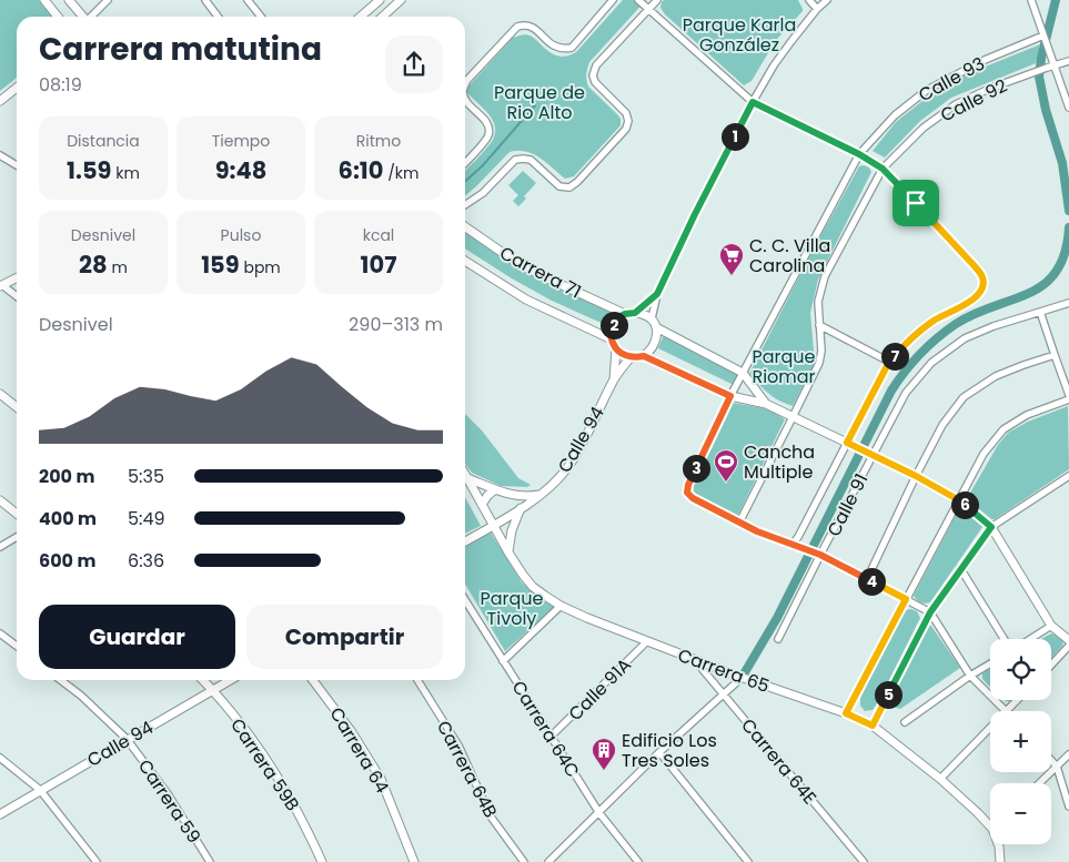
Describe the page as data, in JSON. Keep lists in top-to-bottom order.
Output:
{
  "streets": {
    "street": [
      "Calle 93",
      "Calle 92",
      "Carrera 71",
      "Calle 94",
      "Calle 91",
      "Carrera 65",
      "Calle 91A",
      "Carrera 64C",
      "Carrera 64",
      "Carrera 64E",
      "Carrera 59B",
      "Carrera 64B",
      "Carrera 59"
    ]
  },
  "crossings": [
    ["Calle 93", "Calle 92"],
    ["Carrera 71", "Calle 94"],
    ["Calle 94", "Carrera 65"],
    ["Calle 94", "Carrera 59B"],
    ["Calle 94", "Carrera 59"],
    ["Carrera 65", "Calle 91A"],
    ["Carrera 65", "Carrera 64E"],
    ["Calle 91A", "Carrera 64C"]
  ],
  "parks": [
    "Parque Karla González",
    "Parque de Rio Alto",
    "Parque Riomar",
    "Parque Tivoly"
  ],
  "places": {
    "supermarket": ["C. C. Villa Carolina"],
    "sports": ["Cancha Multiple"],
    "building": ["Edificio Los Tres Soles"]
  },
  "page": {
    "heading": ["Carrera matutina", "08:19"],
    "stats": [
      ["Distancia", "1.59 km"],
      ["Tiempo", "9:48"],
      ["Ritmo", "6:10 /km"],
      ["Desnivel", "28 m"],
      ["Pulso", "159 bpm"],
      ["kcal", "107"]
    ],
    "pins": [
      "1",
      "2",
      "7",
      "3",
      "6",
      "4",
      "5"
    ],
    "chart": ["Desnivel", "290–313 m"],
    "list": [
      {
        "name": "200 m",
        "note": "5:35"
      },
      {
        "name": "400 m",
        "note": "5:49"
      },
      {
        "name": "600 m",
        "note": "6:36"
      }
    ],
    "buttons": ["Guardar", "Compartir"],
    "map_buttons": ["+", "−"]
  }
}
